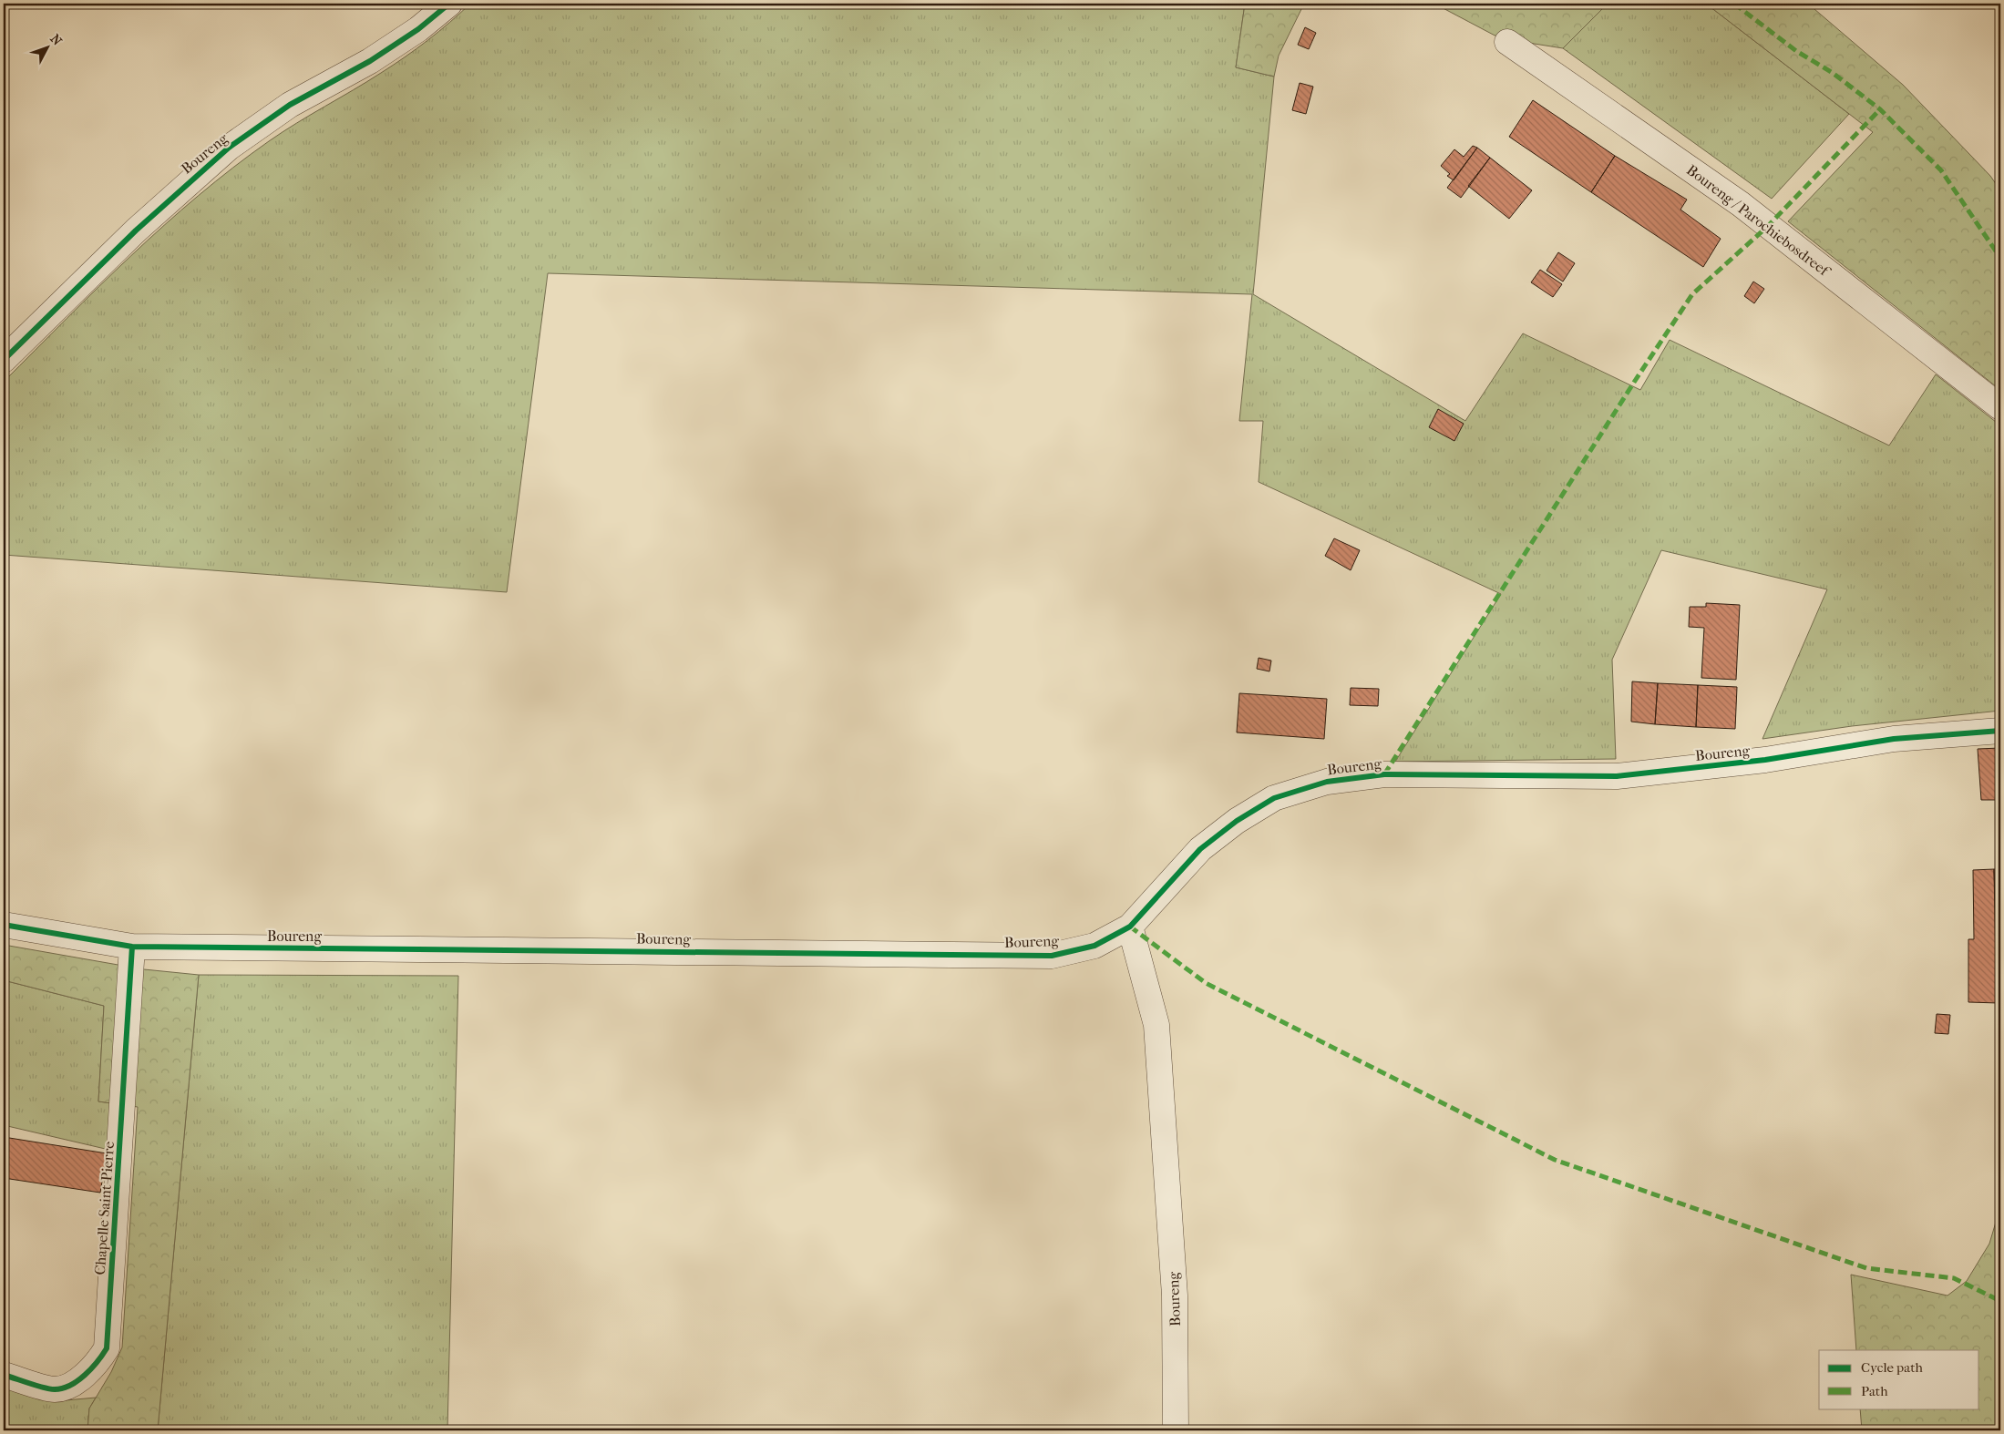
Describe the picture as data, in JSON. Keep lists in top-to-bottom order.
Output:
{
  "streets": {
    "street": ["Boureng", "Boureng / Parochiebosdreef", "Chapelle Saint-Pierre"]
  },
  "crossings": [
    ["Boureng", "Chapelle Saint-Pierre"]
  ],
  "legend": ["Cycle path", "Path"],
  "north": "top right"
}
